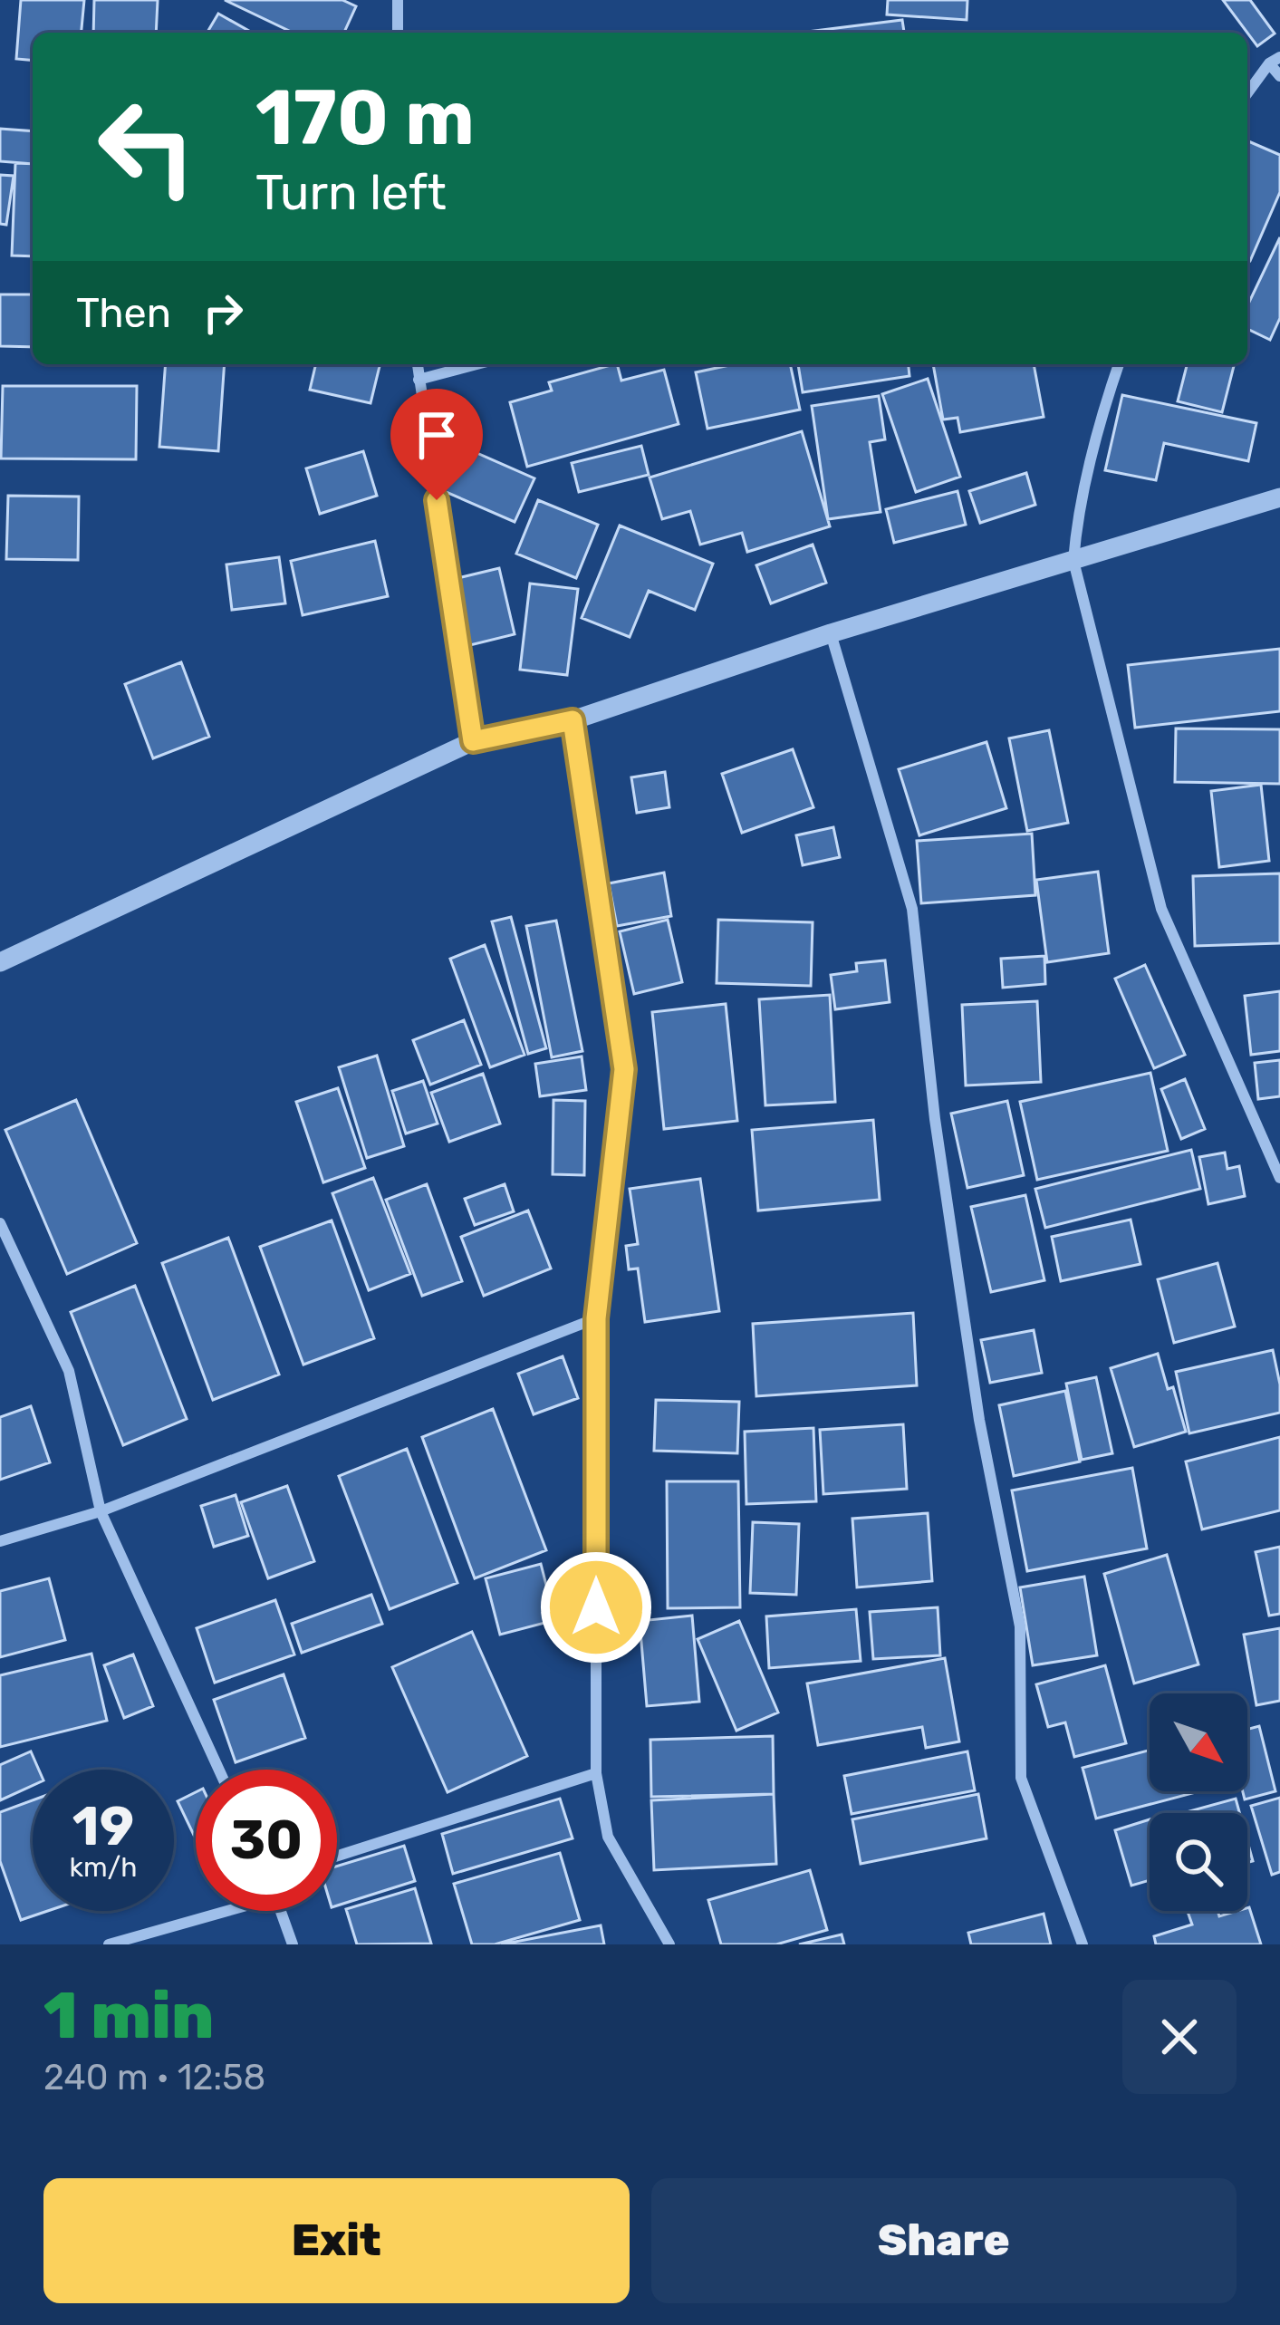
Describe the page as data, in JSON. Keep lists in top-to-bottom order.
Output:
{
  "north": "bottom right",
  "page": {
    "turn": ["170 m", "Turn left"],
    "then": "Then",
    "speed": "19 km/h",
    "limit": "30",
    "heading": ["1 min", "240 m · 12:58"],
    "buttons": ["Exit", "Share"]
  }
}
